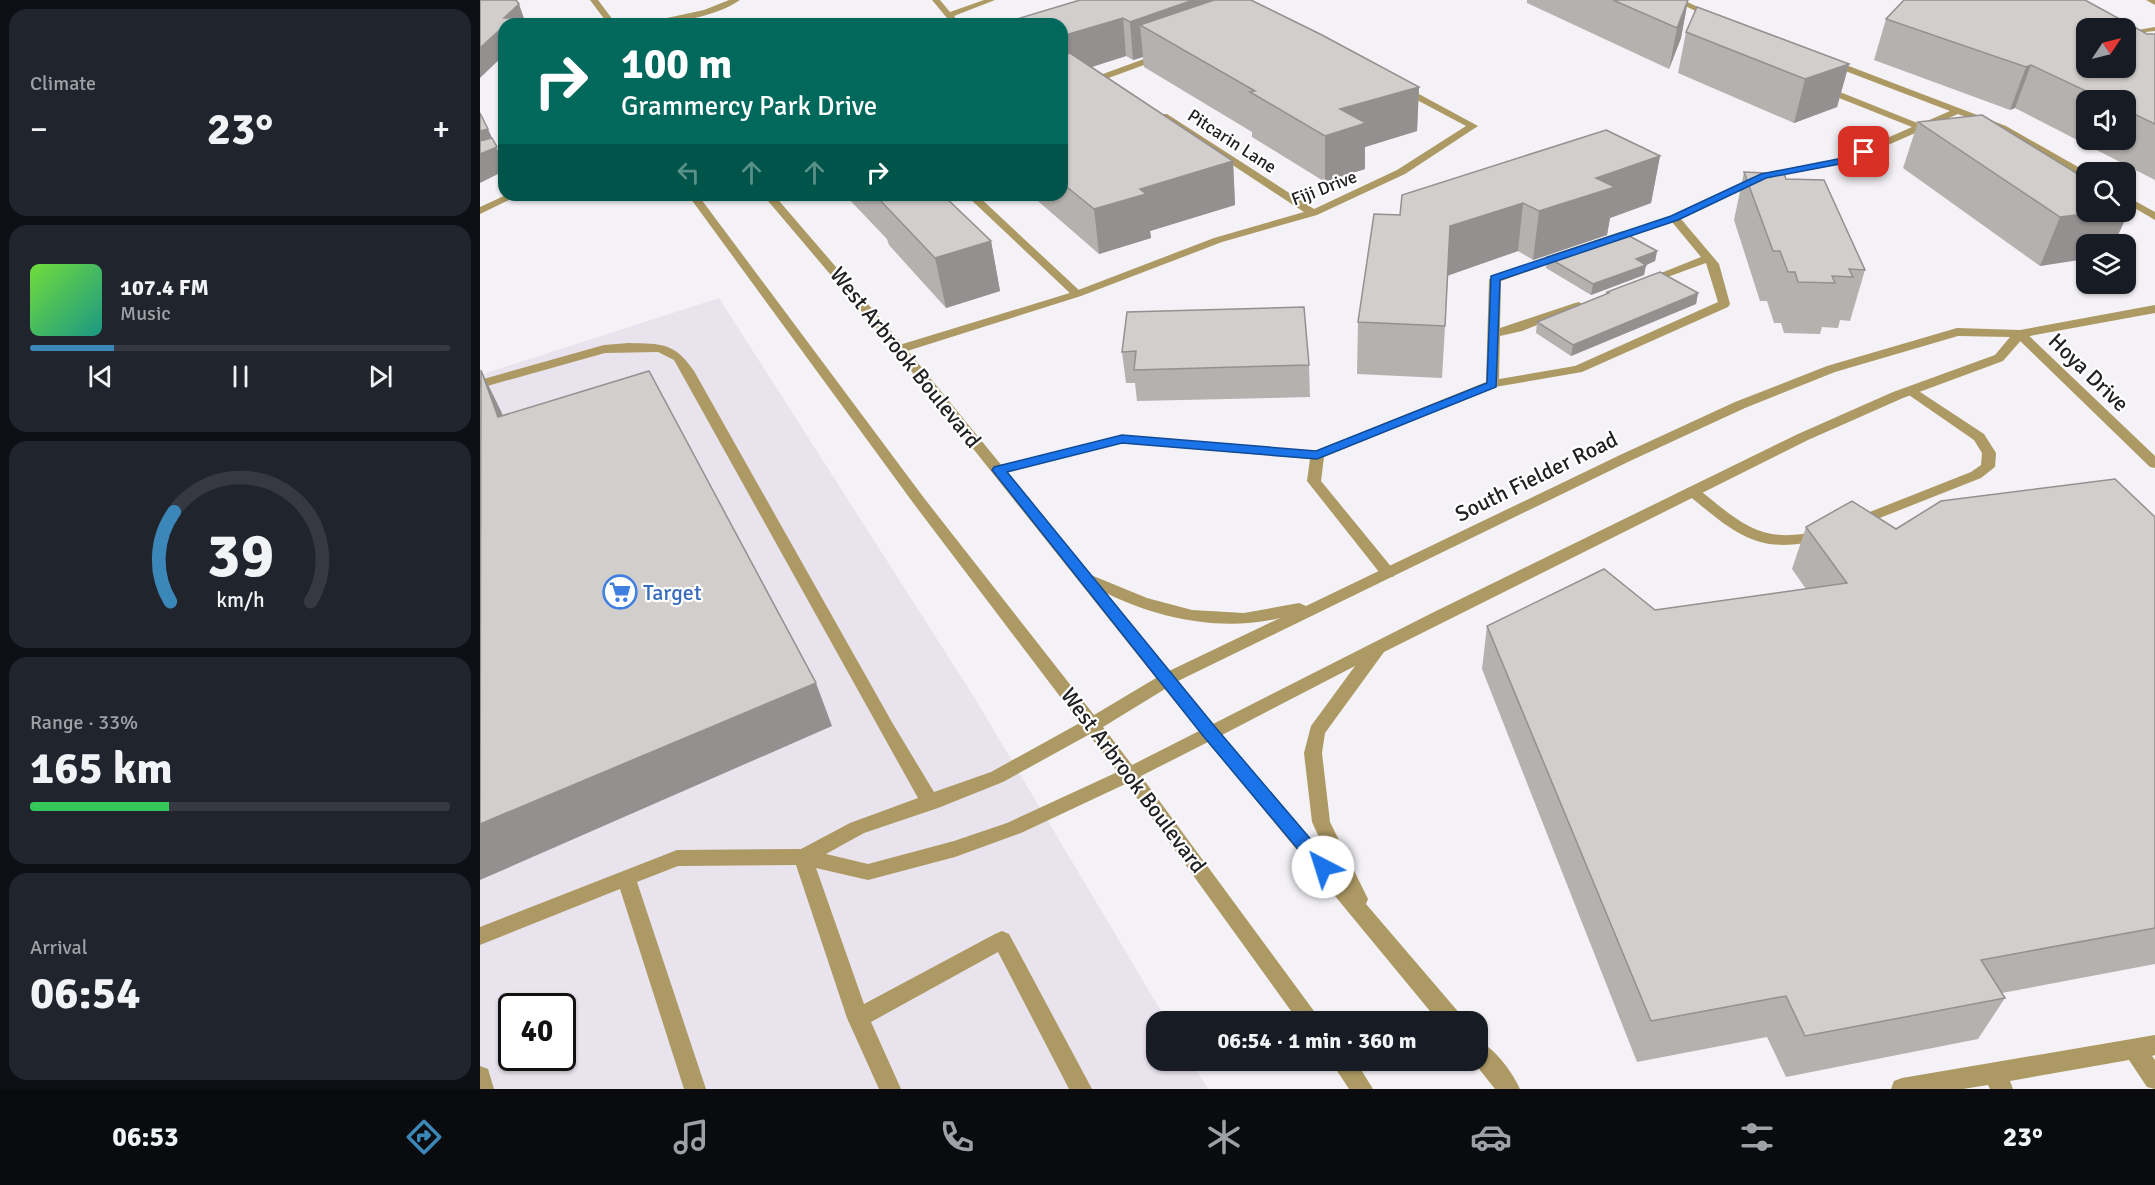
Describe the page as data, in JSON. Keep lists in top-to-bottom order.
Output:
{
  "streets": {
    "street": [
      "Pitcarin Lane",
      "Fiji Drive",
      "West Arbrook Boulevard",
      "Hoya Drive",
      "South Fielder Road"
    ]
  },
  "crossings": [
    ["Pitcarin Lane", "Fiji Drive"],
    ["Fiji Drive", "West Arbrook Boulevard"],
    ["West Arbrook Boulevard", "South Fielder Road"],
    ["Hoya Drive", "South Fielder Road"]
  ],
  "places": {
    "supermarket": ["Target"]
  },
  "north": "top right",
  "page": {
    "tile": [
      "Climate",
      ["Range · 33%", "165 km"],
      ["Arrival", "06:54"]
    ],
    "turn": ["100 m", "Grammercy Park Drive"],
    "heat": ["−", "23°", "+"],
    "song": ["107.4 FM", "Music"],
    "limit": "40",
    "trip": "06:54 · 1 min · 360 m",
    "tabs": ["06:53", "23°"],
    "gauge": ["39", "km/h"]
  }
}
